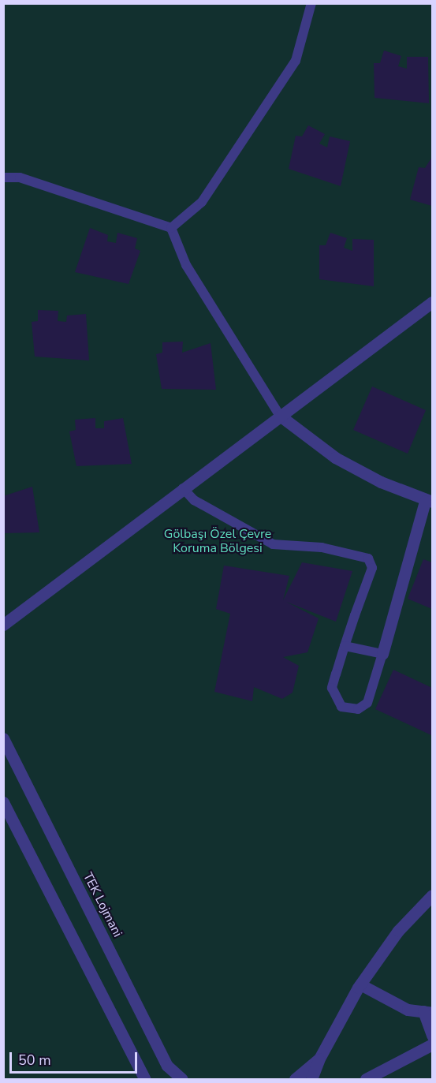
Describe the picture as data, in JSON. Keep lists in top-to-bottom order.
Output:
{
  "streets": {
    "street": ["TEK Lojmani"]
  },
  "parks": ["Gölbaşı Özel Çevre Koruma Bölgesi"],
  "scale_bar": "50 m"
}
